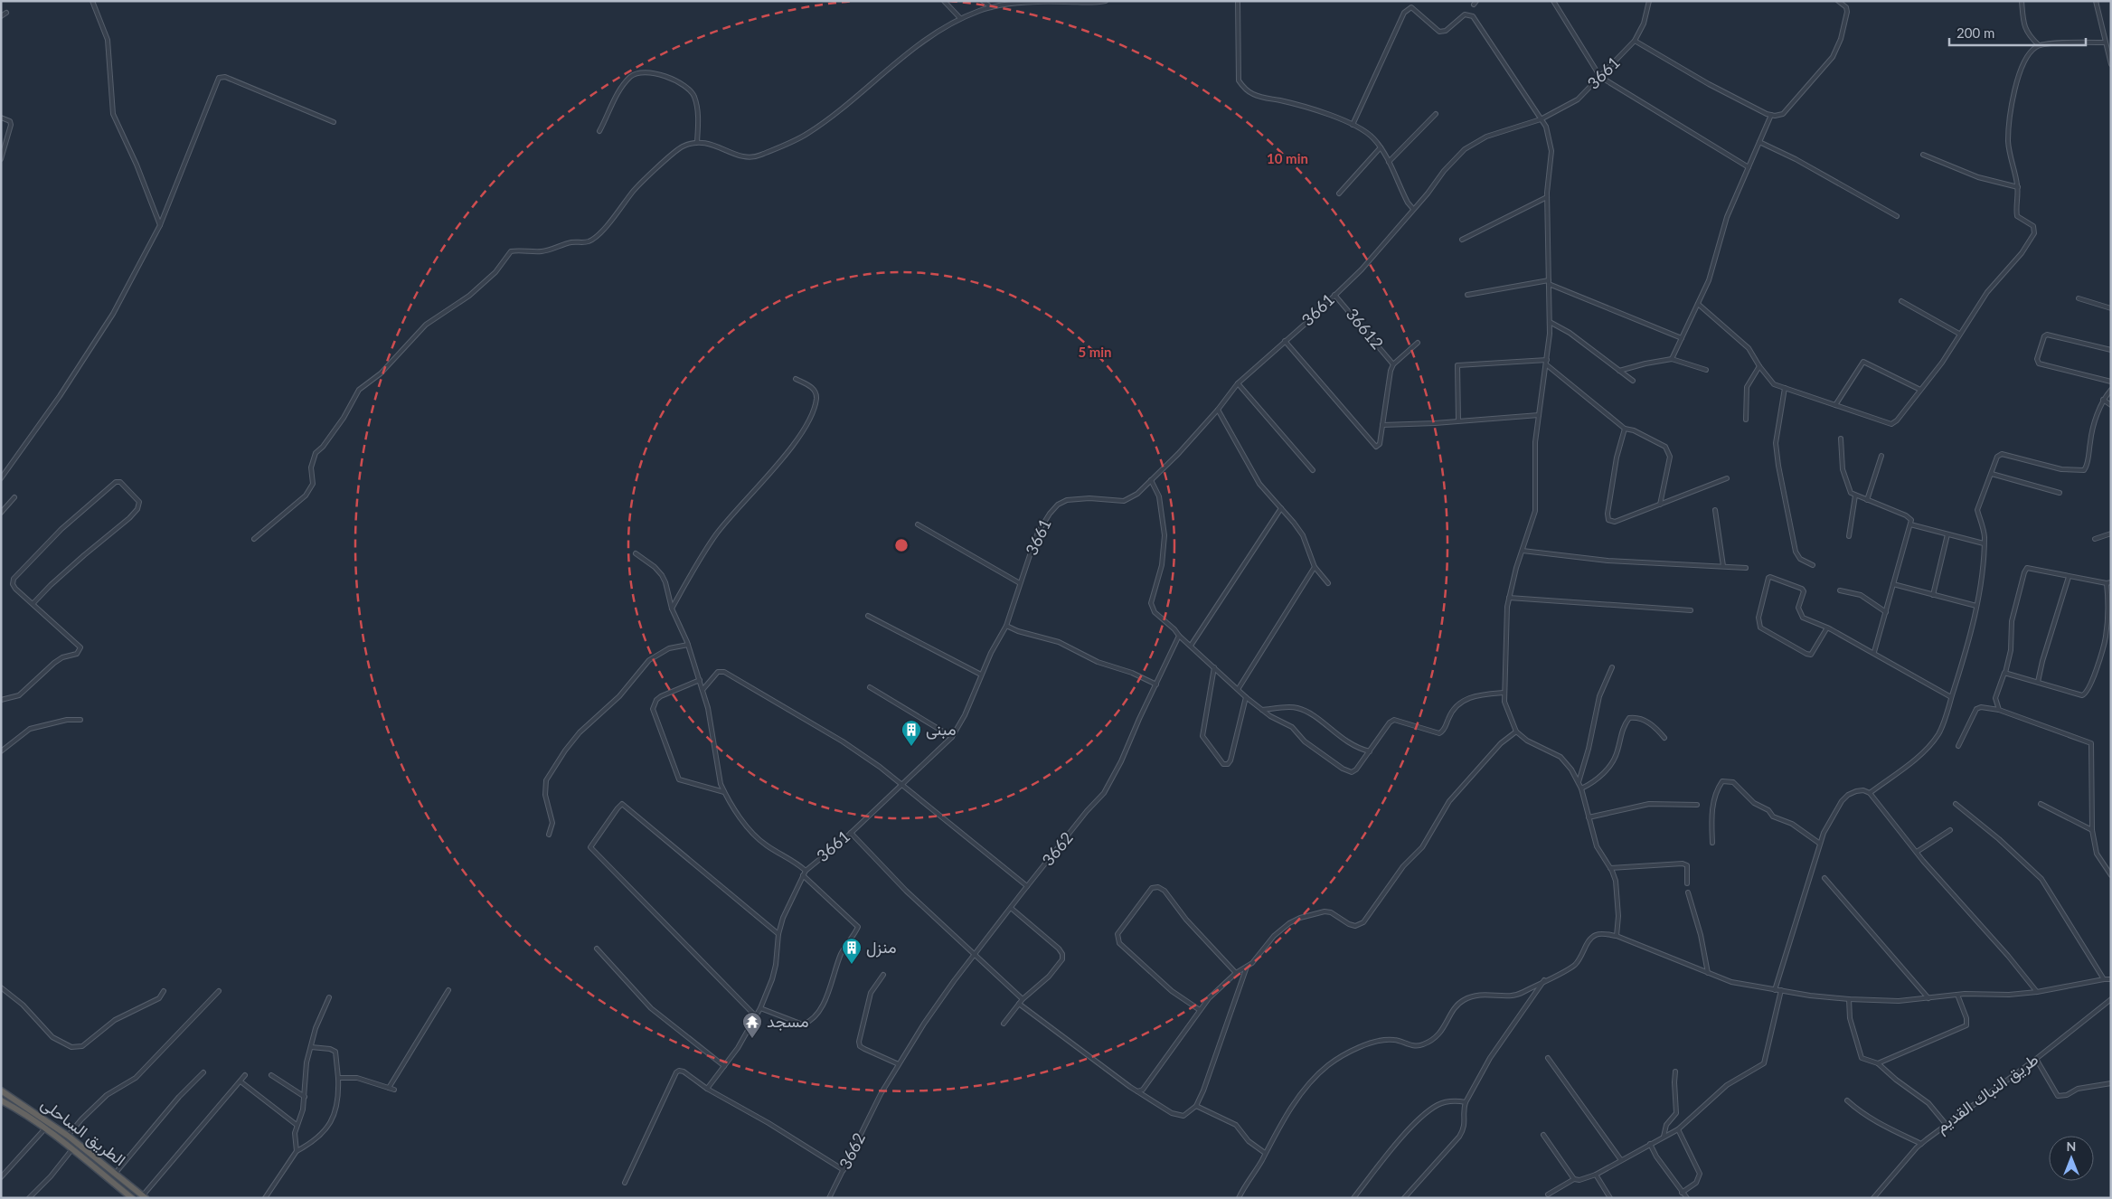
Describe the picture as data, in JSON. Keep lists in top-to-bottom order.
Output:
{
  "streets": {
    "highway": ["الطريق الساحلى"],
    "street": [
      "3661",
      "36612",
      "3662",
      "طريق النباك القديم"
    ]
  },
  "crossings": [
    ["3661", "36612"]
  ],
  "places": {
    "building": ["مبنى", "منزل"],
    "temple": ["مسجد"]
  },
  "scale_bar": "200 m",
  "north": "top",
  "rings": ["10 min", "5 min"]
}
